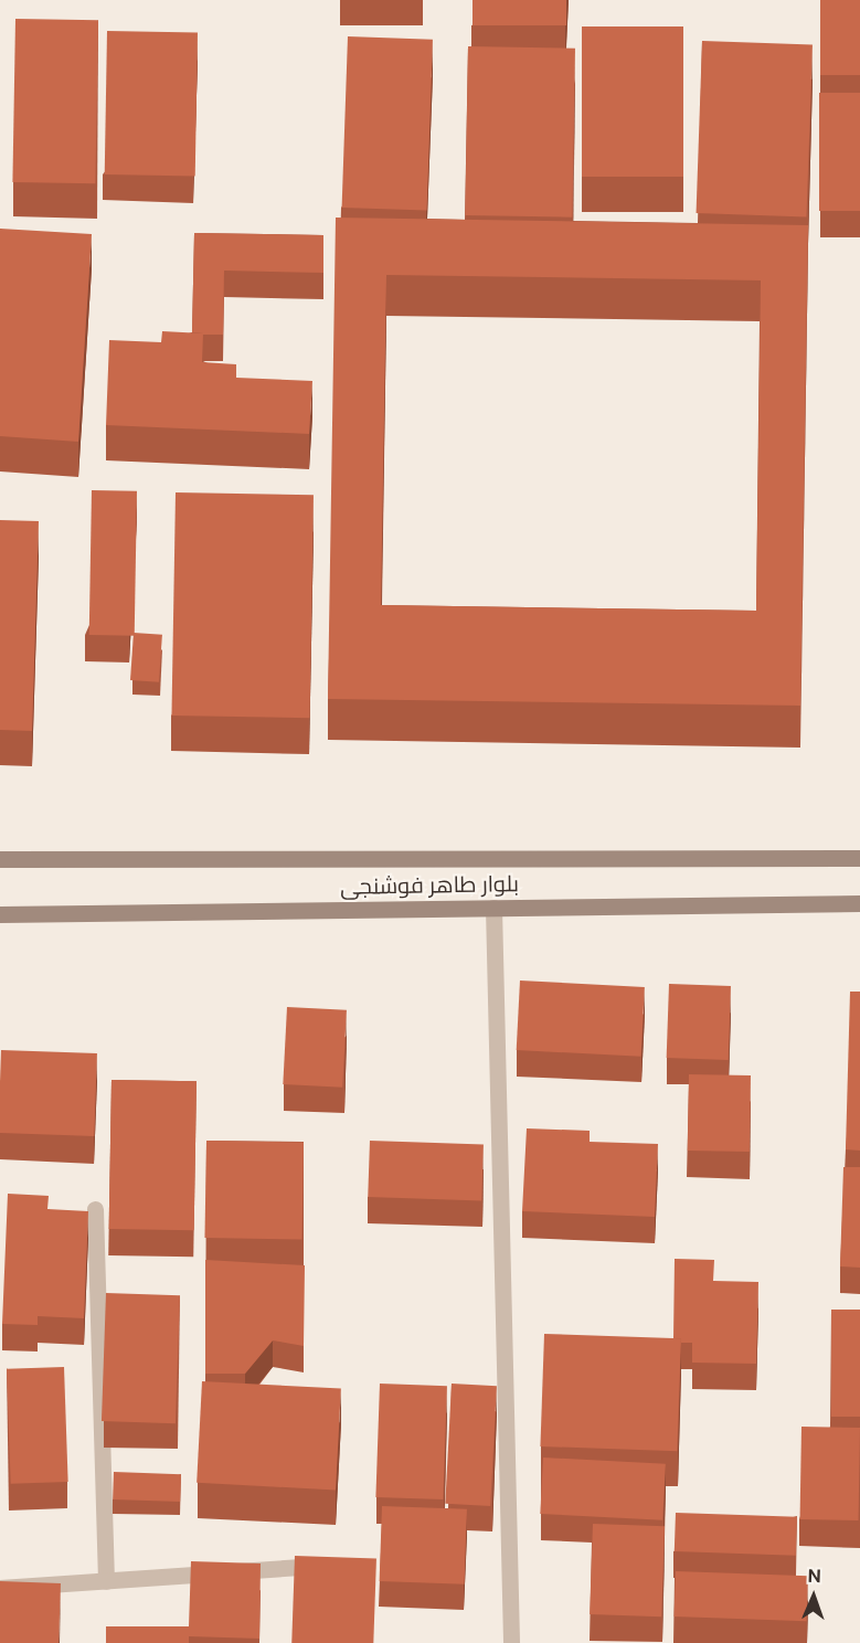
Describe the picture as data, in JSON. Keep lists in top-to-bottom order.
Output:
{
  "streets": {
    "street": ["بلوار طاهر فوشنجی"]
  },
  "north": "top"
}
